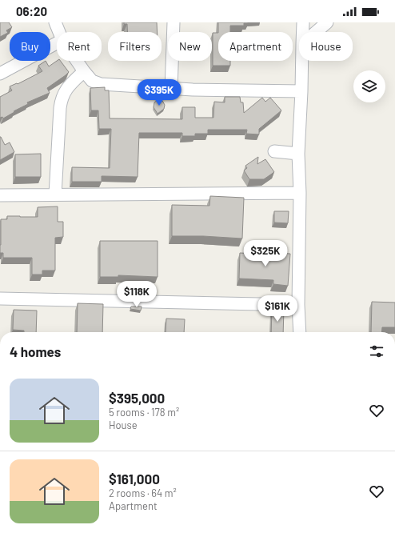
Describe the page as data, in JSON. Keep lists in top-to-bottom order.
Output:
{
  "page": {
    "status": "06:20",
    "chip": [
      "Buy",
      "Rent",
      "Filters",
      "New",
      "Apartment",
      "House"
    ],
    "price": [
      "$395K",
      "$325K",
      "$118K",
      "$161K"
    ],
    "heading": "4 homes",
    "list": [
      {
        "name": "$395,000",
        "note": "5 rooms · 178 m² · House"
      },
      {
        "name": "$161,000",
        "note": "2 rooms · 64 m² · Apartment"
      }
    ]
  }
}
